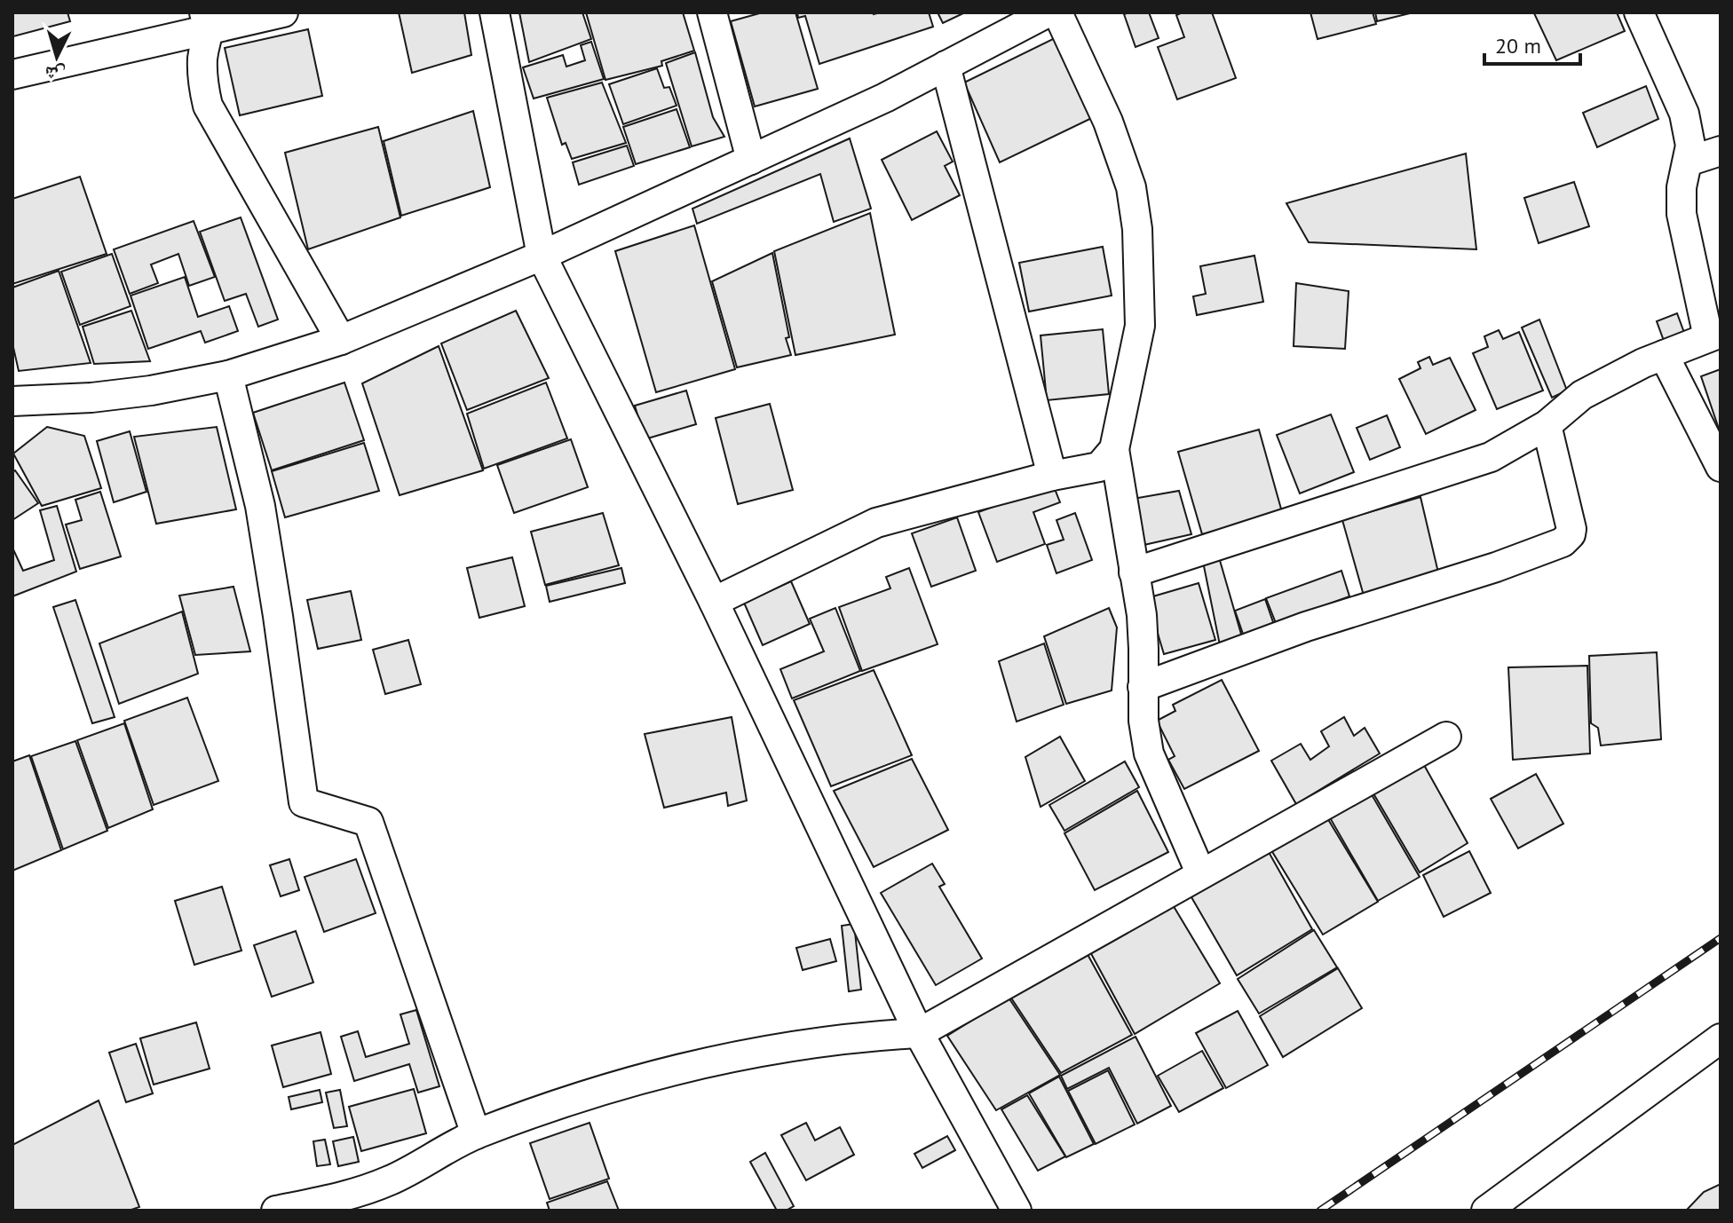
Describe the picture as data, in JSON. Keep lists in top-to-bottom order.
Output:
{
  "scale_bar": "20 m",
  "north": "bottom"
}
